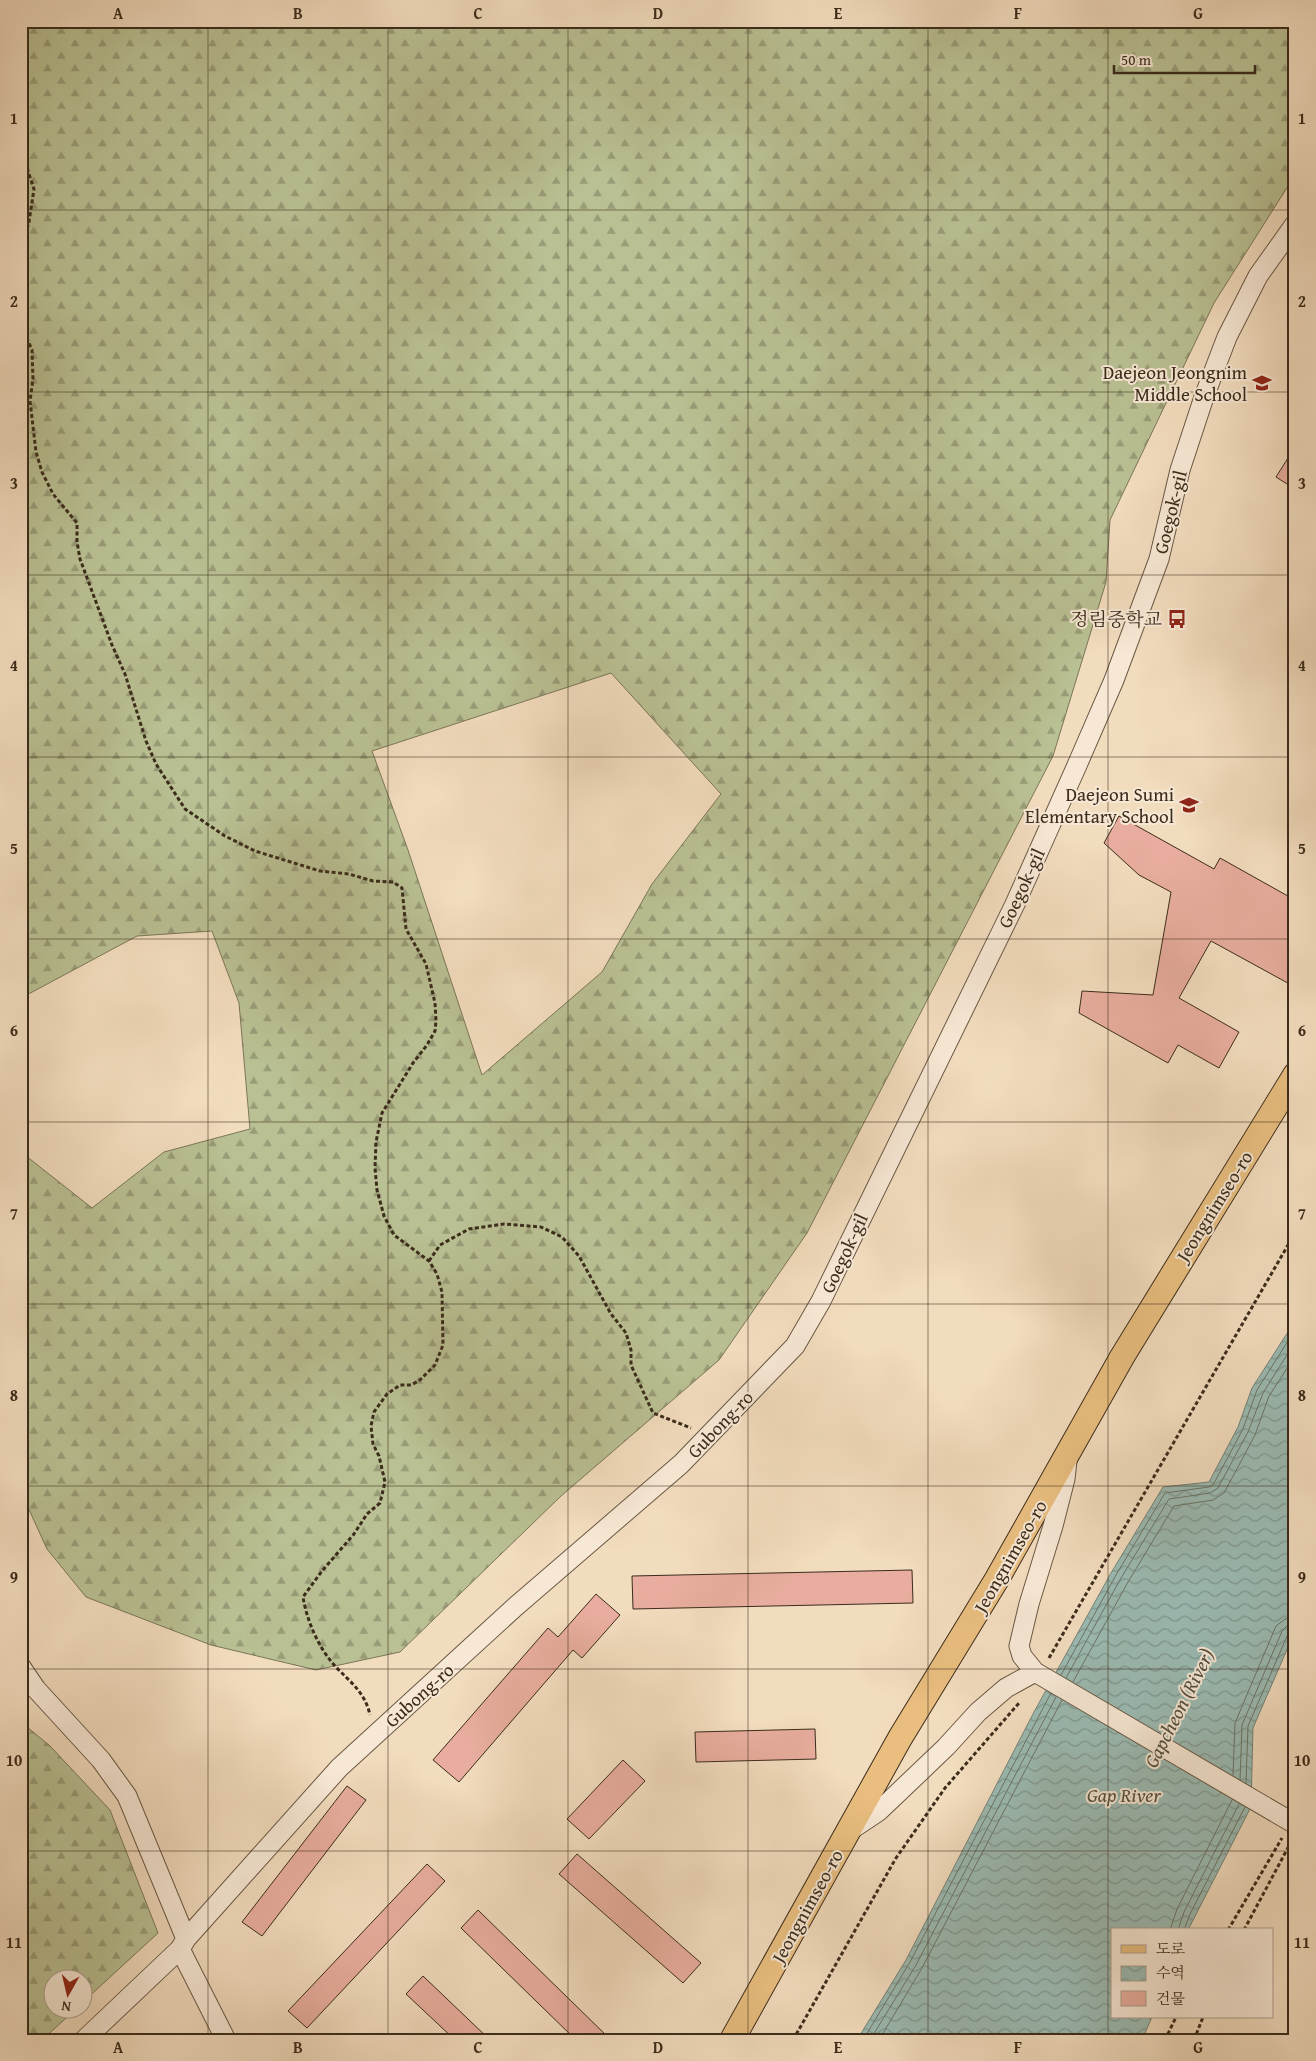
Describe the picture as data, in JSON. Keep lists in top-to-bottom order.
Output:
{
  "streets": {
    "main road": ["Jeongnimseo-ro"],
    "street": ["Goegok-gil", "Gubong-ro"]
  },
  "crossings": [
    ["Goegok-gil", "Gubong-ro"]
  ],
  "water": ["Gapcheon (River)", "Gap River"],
  "places": {
    "school or university": ["Daejeon Jeongnim Middle School", "Daejeon Sumi Elementary School"],
    "bus stop": ["정림중학교"]
  },
  "legend": ["도로", "수역", "건물"],
  "scale_bar": "50 m",
  "north": "bottom",
  "grid": {
    "columns": [
      "A",
      "B",
      "C",
      "D",
      "E",
      "F",
      "G"
    ],
    "rows": [
      "1",
      "2",
      "3",
      "4",
      "5",
      "6",
      "7",
      "8",
      "9",
      "10",
      "11"
    ]
  }
}
